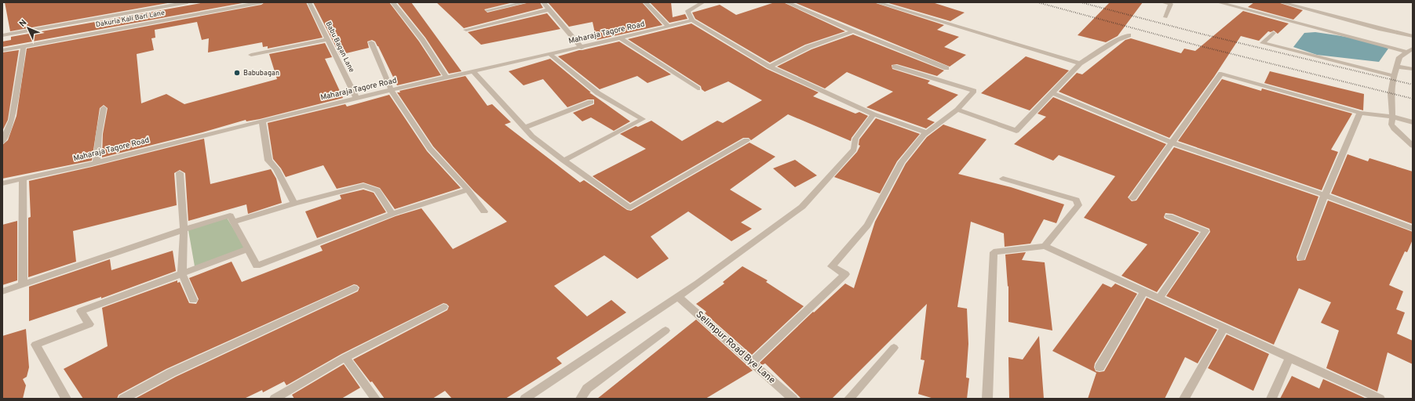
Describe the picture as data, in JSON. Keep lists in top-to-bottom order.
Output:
{
  "streets": {
    "street": [
      "Dakuria Kali Bari Lane",
      "Maharaja Tagore Road",
      "Babu Bagan Lane",
      "Selimpur Road Bye Lane"
    ]
  },
  "crossings": [
    ["Maharaja Tagore Road", "Babu Bagan Lane"]
  ],
  "places": ["Babubagan"],
  "north": "top left"
}
